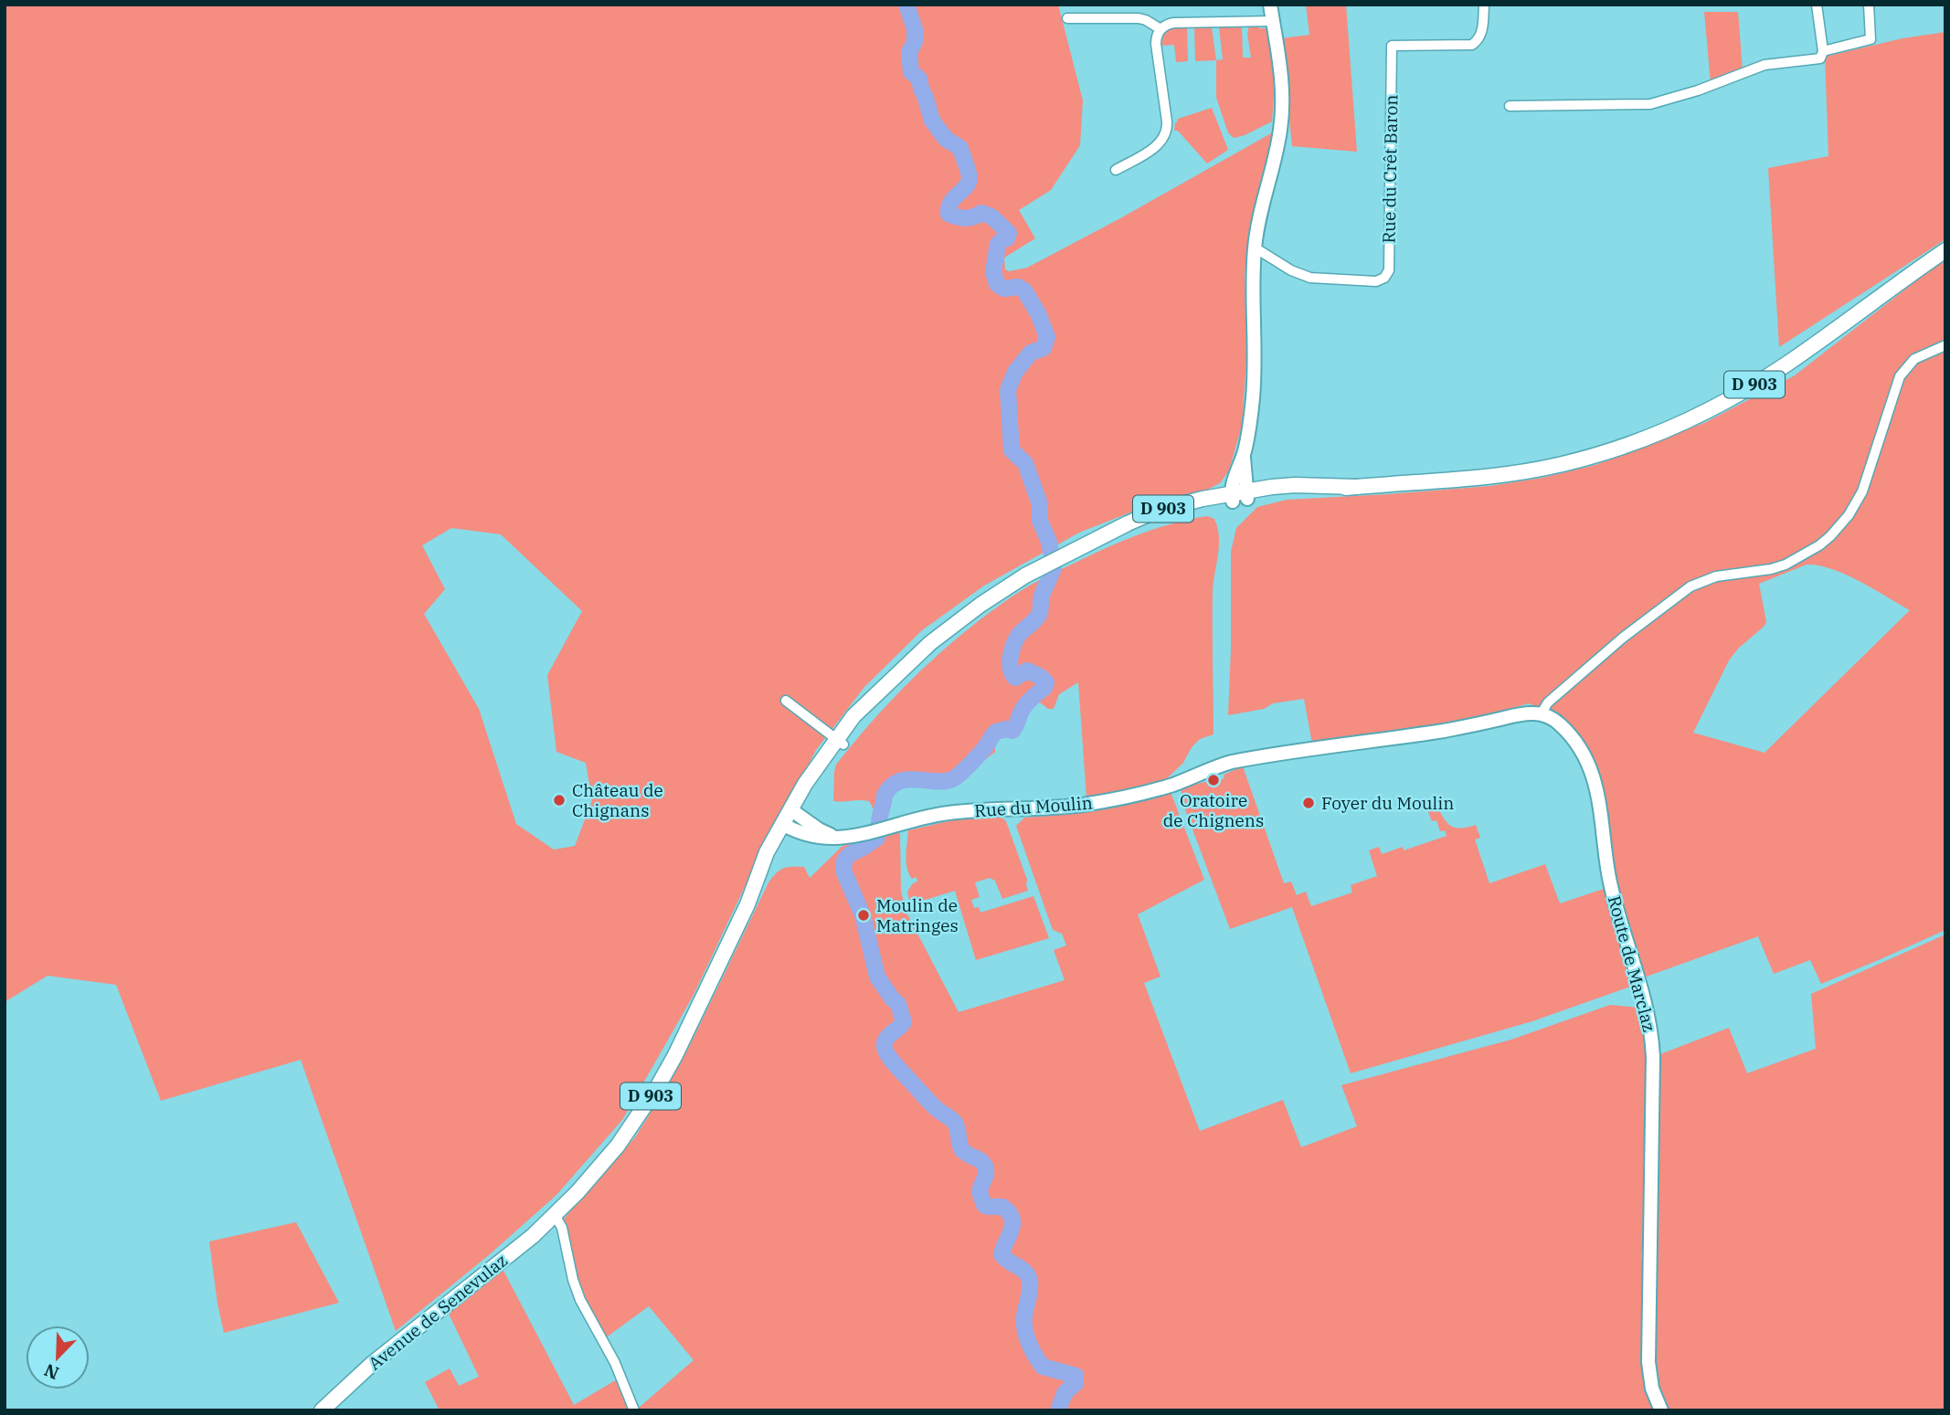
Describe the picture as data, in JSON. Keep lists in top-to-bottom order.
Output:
{
  "streets": {
    "main road": ["D 903", "Avenue de Senevulaz"],
    "street": ["Rue du Crêt Baron", "Rue du Moulin", "Route de Marclaz"]
  },
  "crossings": [
    ["D 903", "Rue du Moulin"],
    ["D 903", "Avenue de Senevulaz"],
    ["Rue du Moulin", "Route de Marclaz"]
  ],
  "places": [
    "Oratoire de Chignens",
    "Château de Chignans",
    "Foyer du Moulin",
    "Moulin de Matringes"
  ],
  "north": "bottom left"
}
